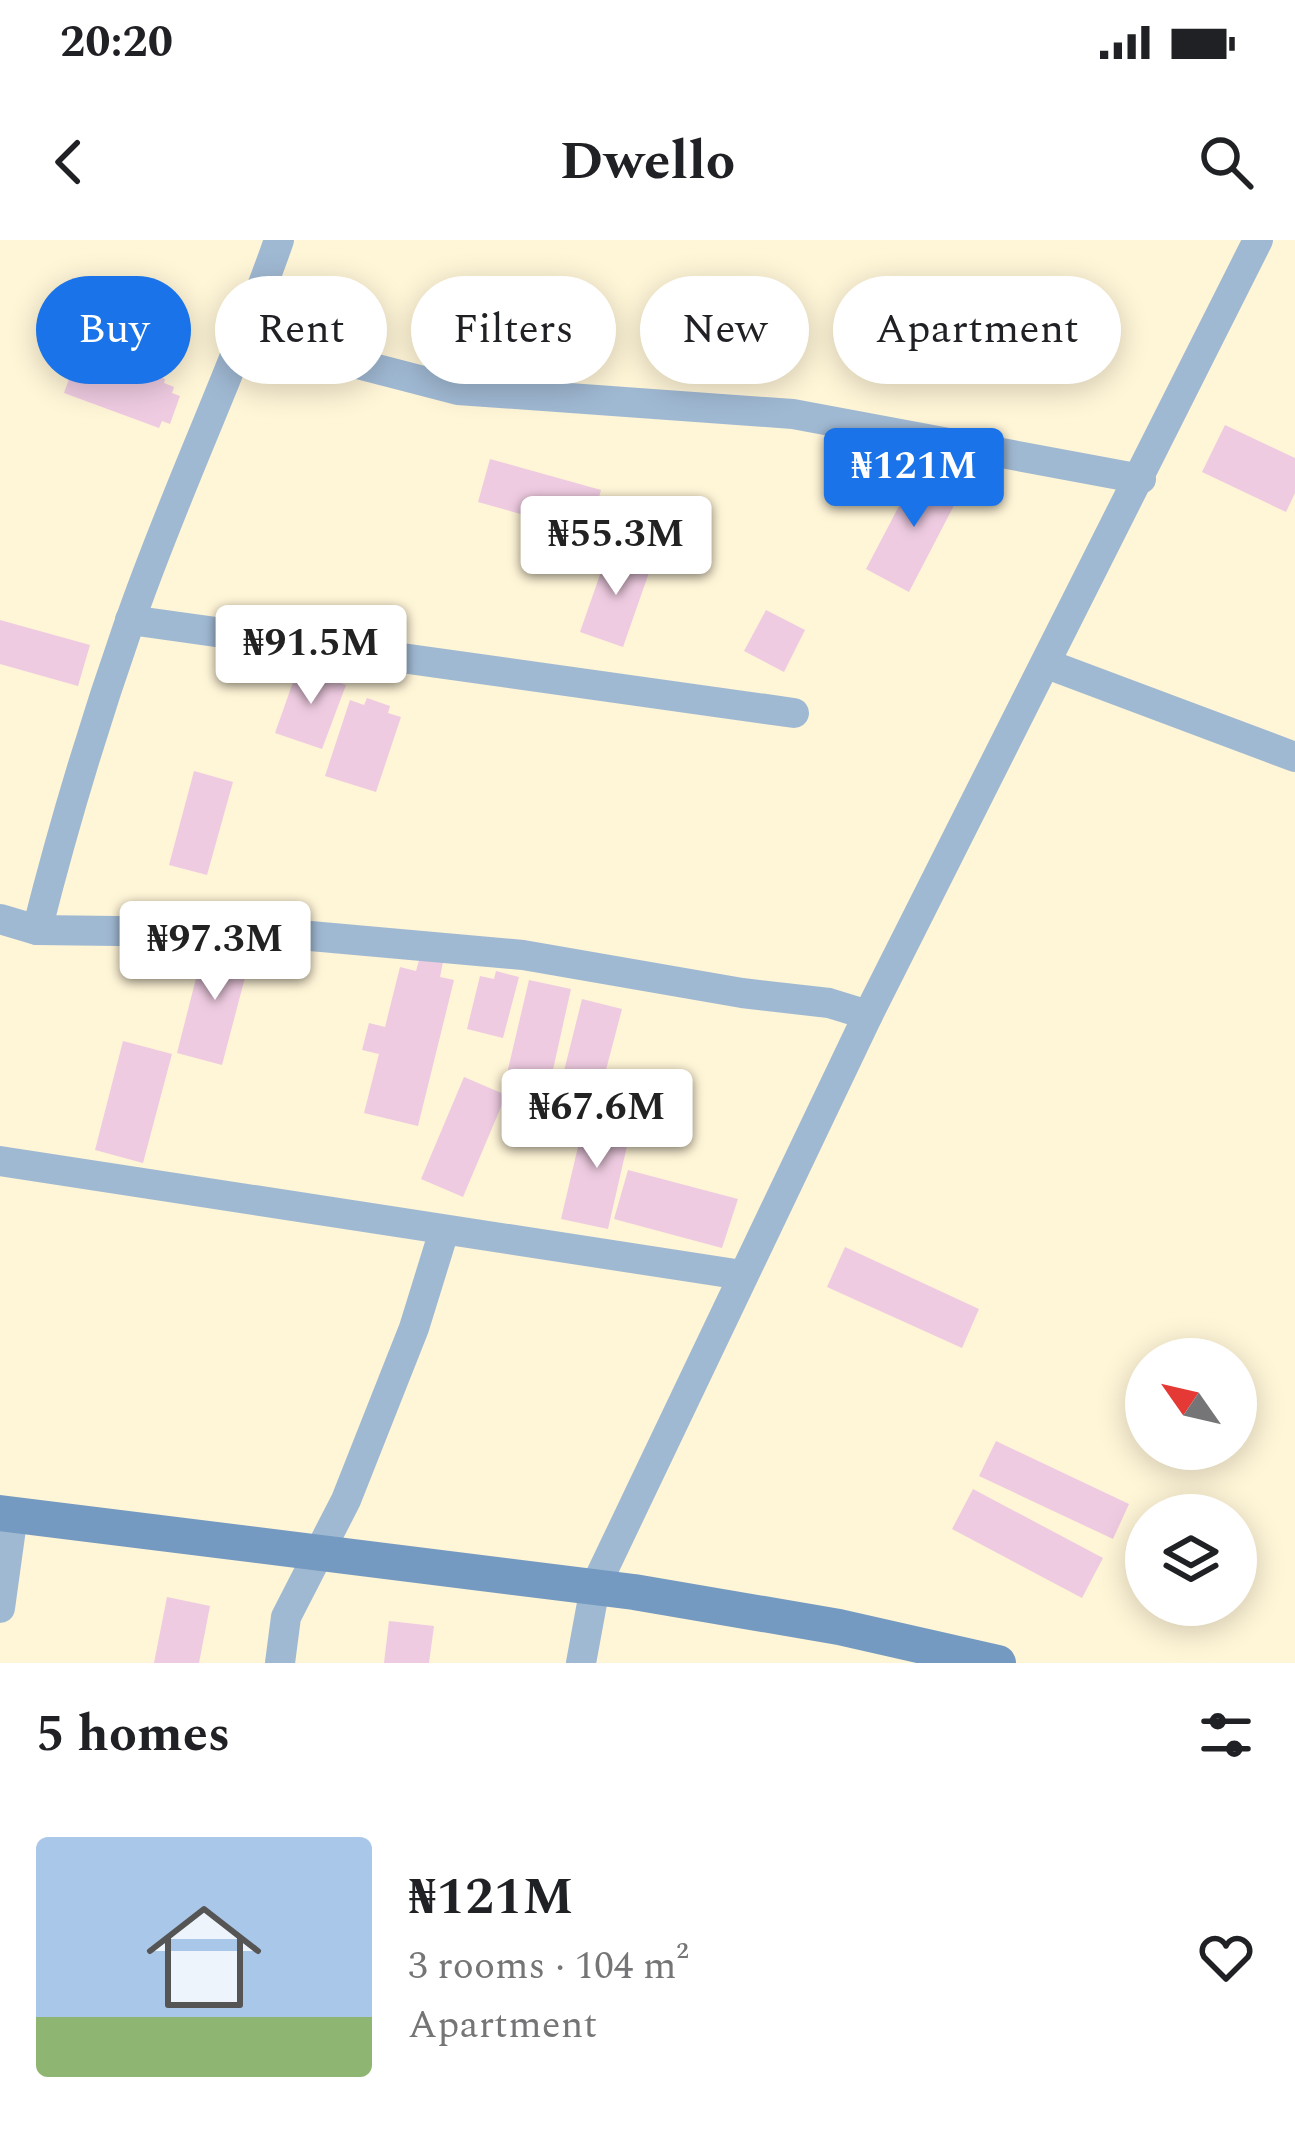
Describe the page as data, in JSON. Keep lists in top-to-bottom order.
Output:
{
  "north": "top left",
  "page": {
    "status": "20:20",
    "header": "Dwello",
    "chip": [
      "Buy",
      "Rent",
      "Filters",
      "New",
      "Apartment"
    ],
    "price": [
      "₦121M",
      "₦55.3M",
      "₦91.5M",
      "₦97.3M",
      "₦67.6M"
    ],
    "heading": "5 homes",
    "list": [
      {
        "name": "₦121M",
        "note": "3 rooms · 104 m² · Apartment"
      }
    ]
  }
}
